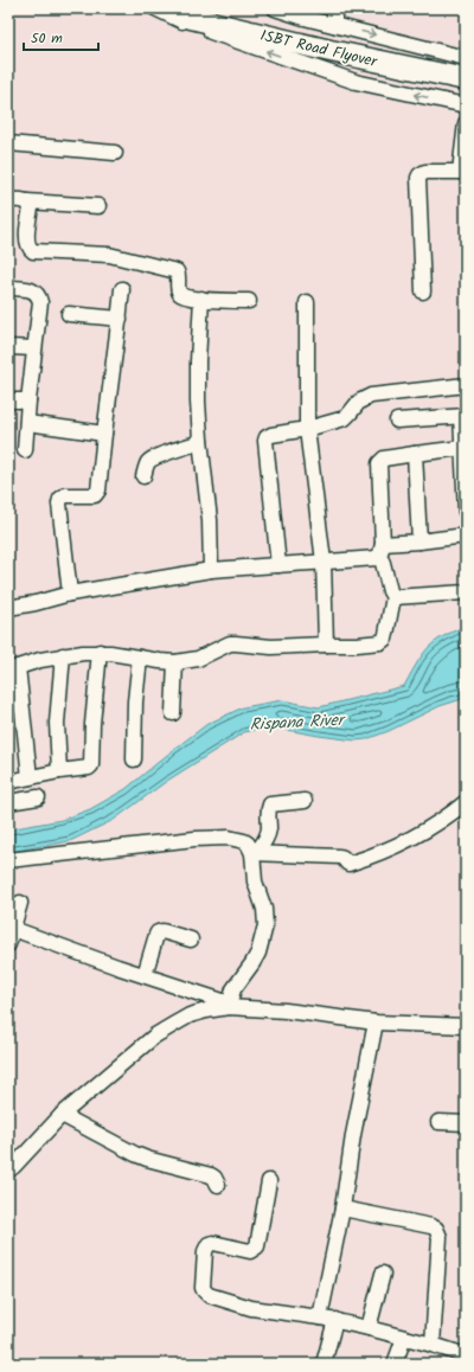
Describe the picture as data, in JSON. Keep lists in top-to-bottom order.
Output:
{
  "streets": {
    "highway": ["ISBT Road Flyover"]
  },
  "water": ["Rispana River"],
  "scale_bar": "50 m"
}
